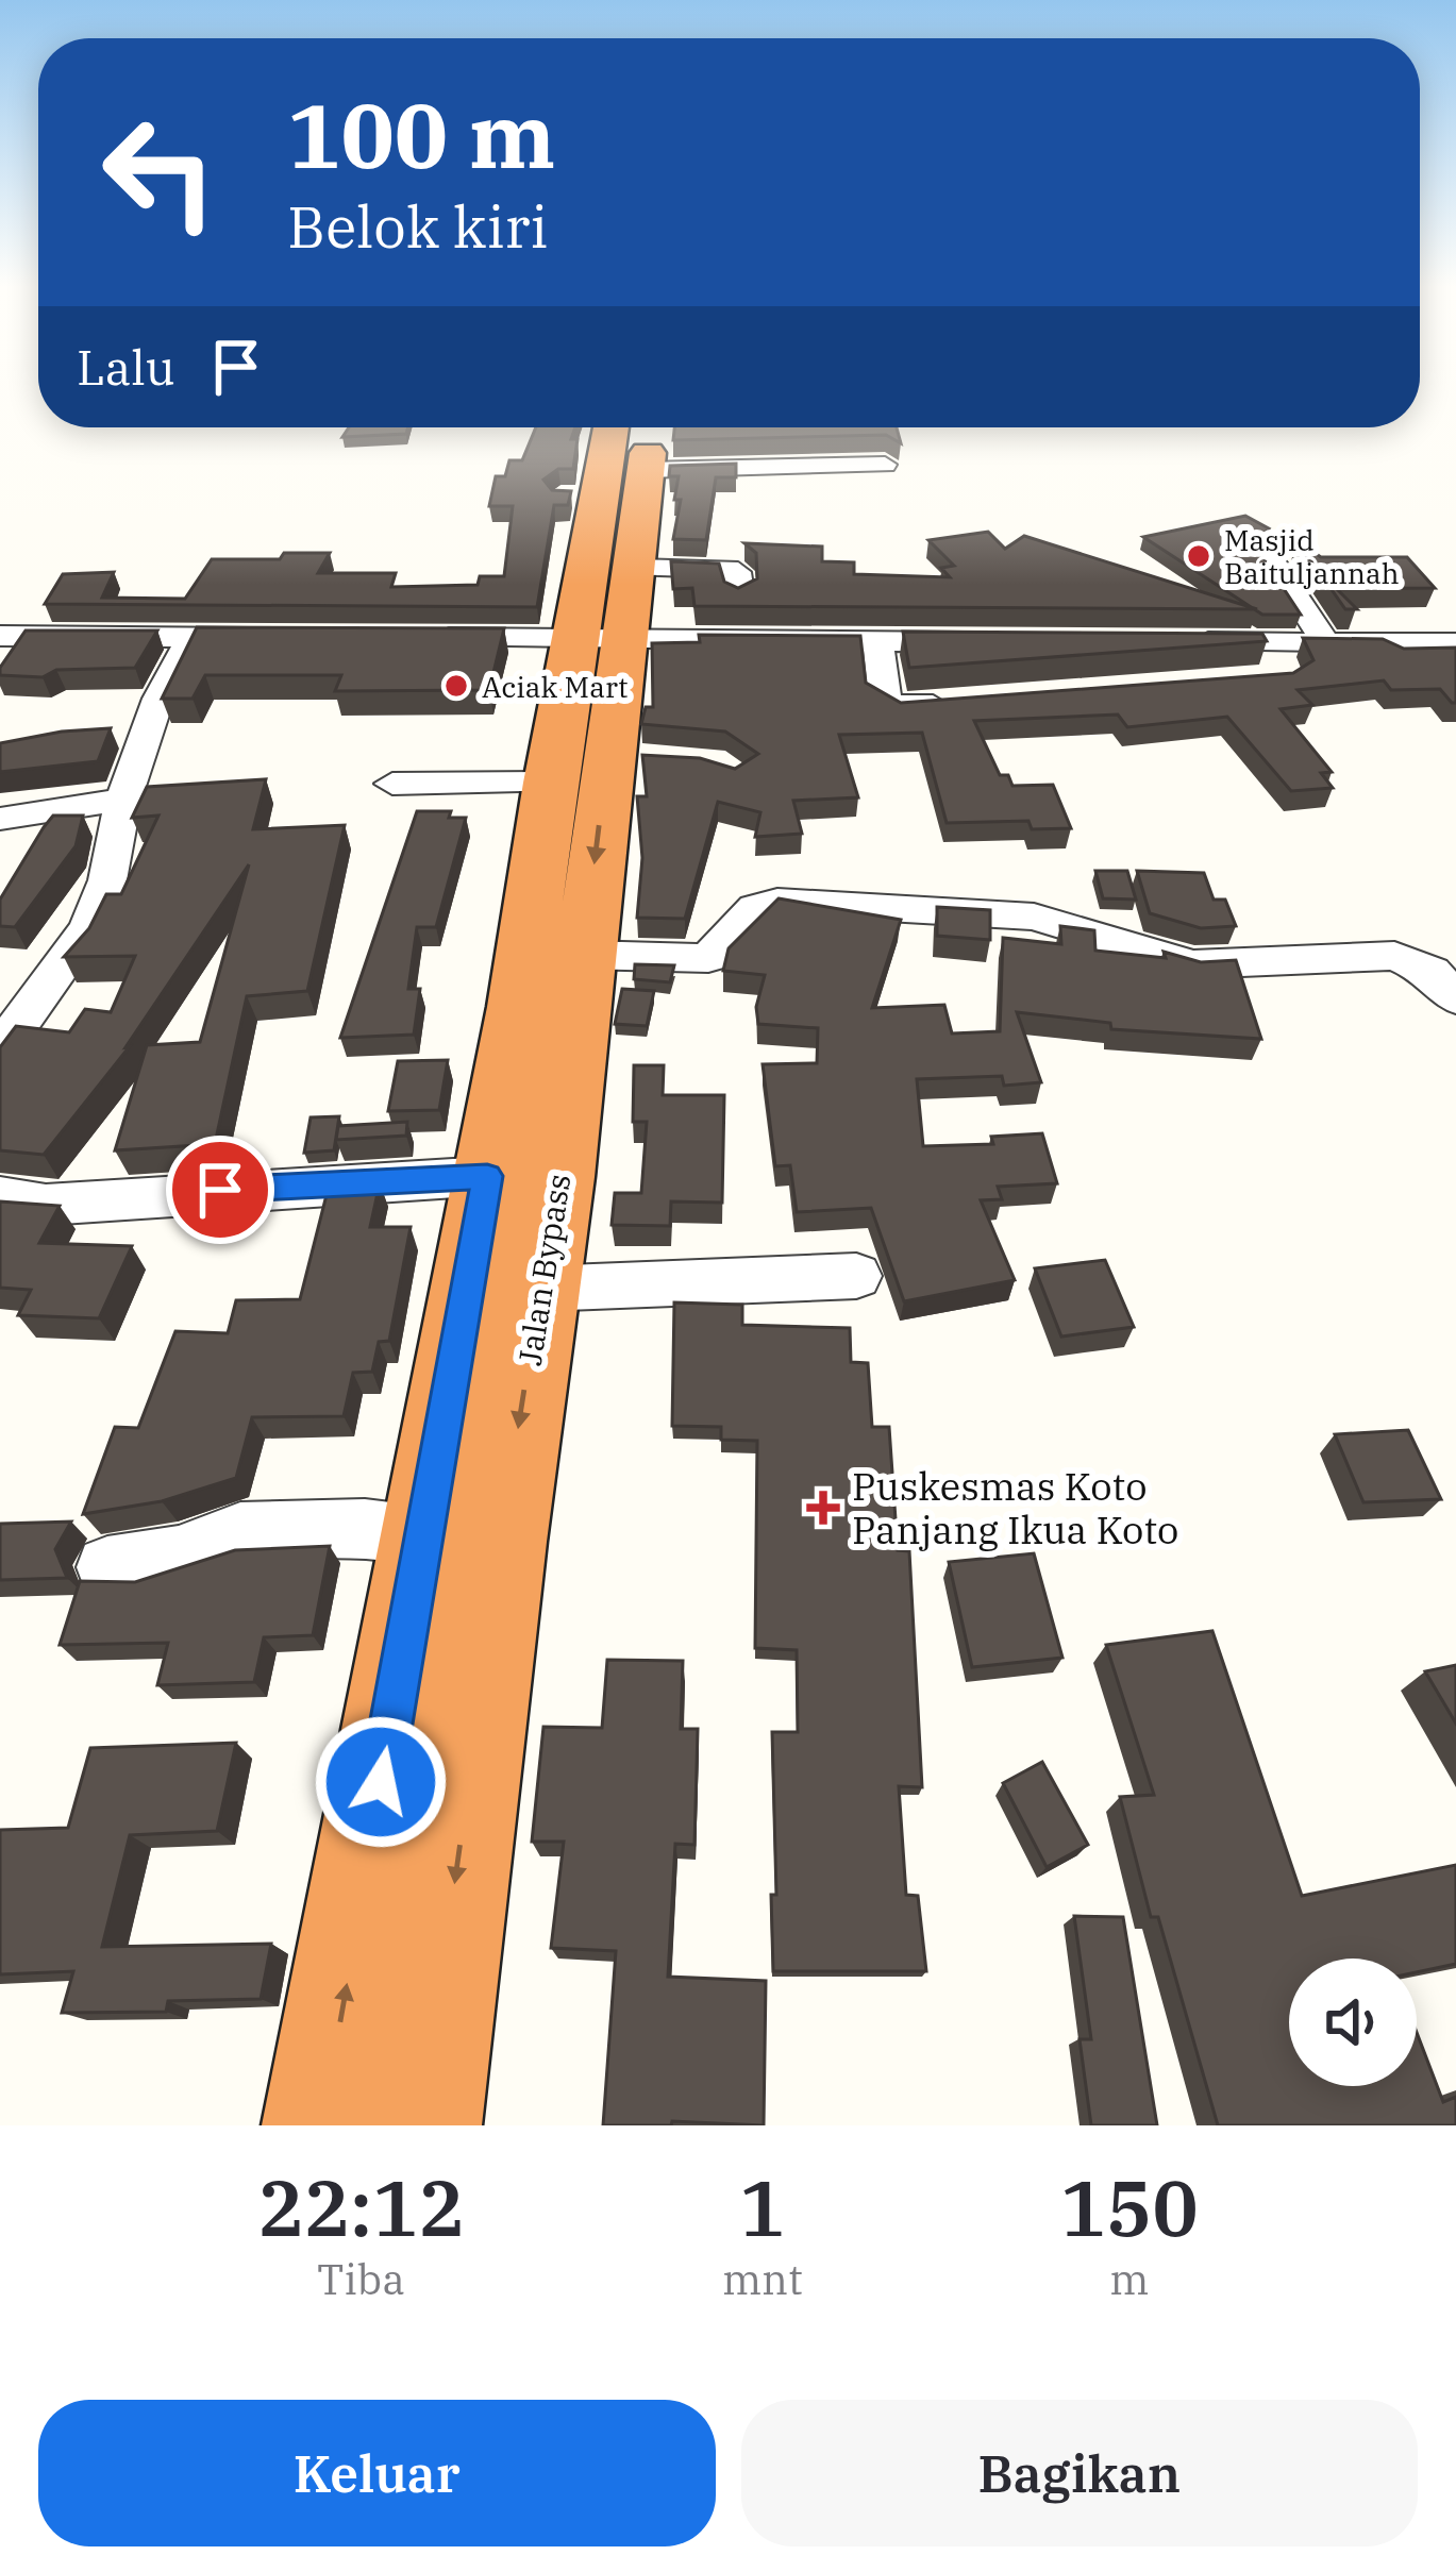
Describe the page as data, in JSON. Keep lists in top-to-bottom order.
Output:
{
  "streets": {
    "highway": ["Jalan Bypass"]
  },
  "places": {
    "other": ["Masjid Baituljannah", "Aciak Mart"],
    "health": ["Puskesmas Koto Panjang Ikua Koto"]
  },
  "page": {
    "turn": ["100 m", "Belok kiri"],
    "then": "Lalu",
    "eta": [
      "22:12",
      "Tiba",
      "1",
      "mnt",
      "150",
      "m"
    ],
    "buttons": ["Keluar", "Bagikan"]
  }
}
